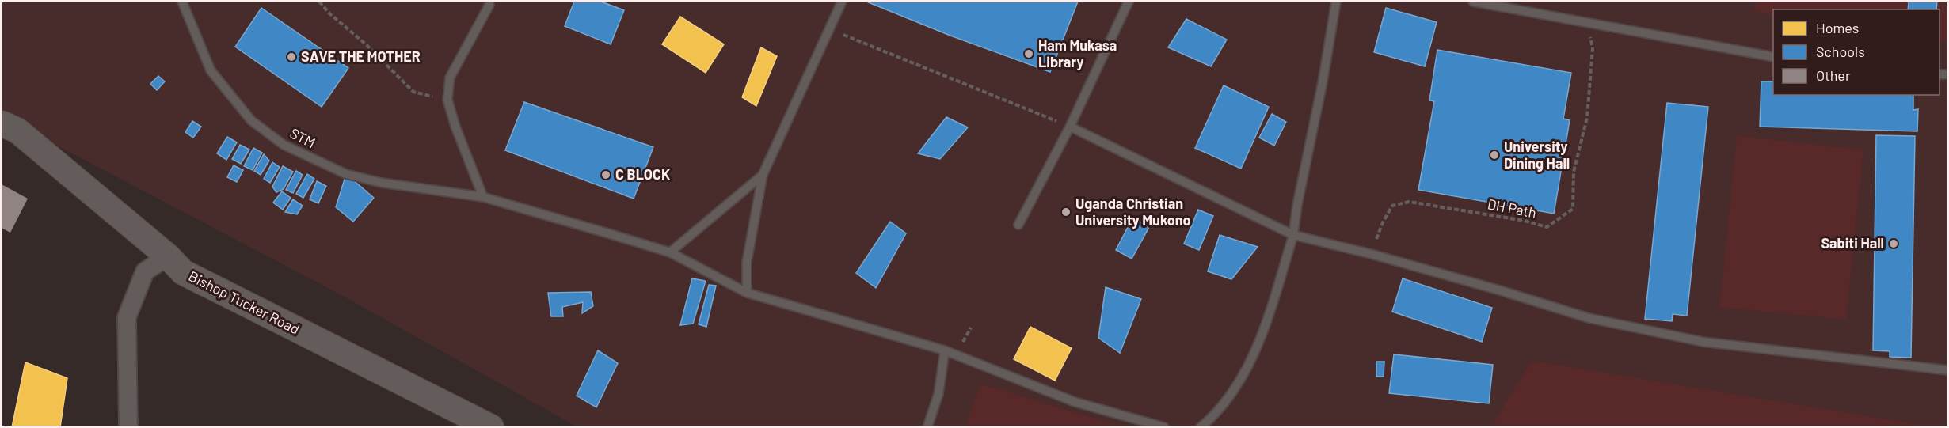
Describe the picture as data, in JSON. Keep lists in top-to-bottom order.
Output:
{
  "streets": {
    "main road": ["Bishop Tucker Road"],
    "lane": ["STM"],
    "path": ["DH Path"]
  },
  "places": [
    "Ham Mukasa Library",
    "SAVE THE MOTHER",
    "University Dining Hall",
    "C BLOCK",
    "Uganda Christian University Mukono",
    "Sabiti Hall"
  ],
  "legend": ["Homes", "Schools", "Other"]
}
